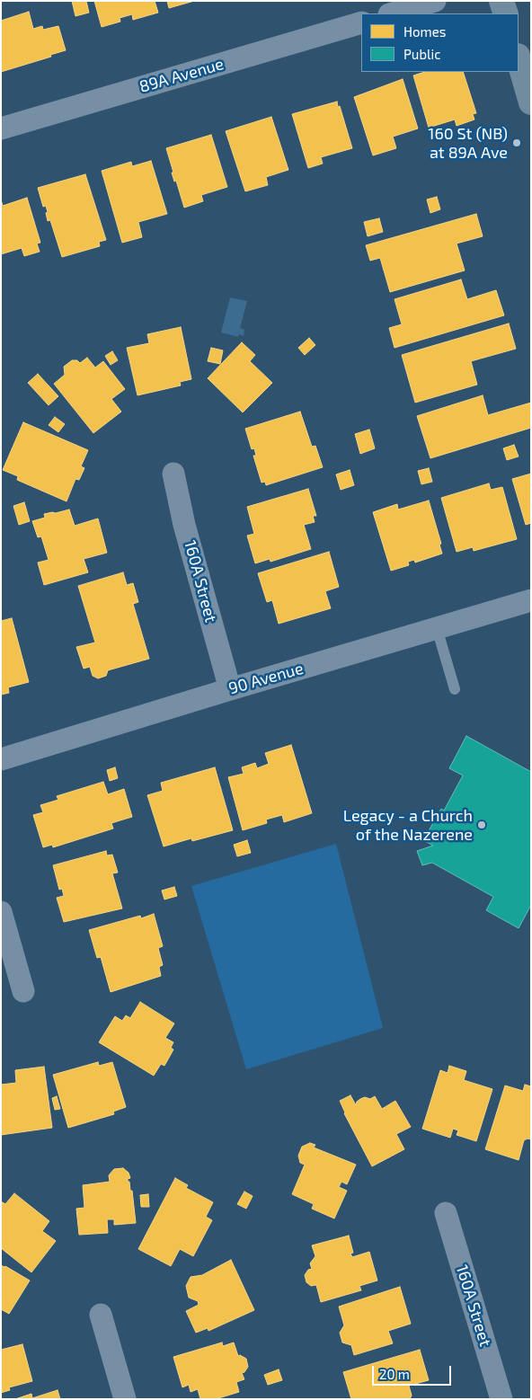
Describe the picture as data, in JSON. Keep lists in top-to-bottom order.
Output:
{
  "streets": {
    "street": ["89A Avenue", "160A Street", "90 Avenue"]
  },
  "crossings": [
    ["160A Street", "90 Avenue"]
  ],
  "places": ["160 St (NB) at 89A Ave", "Legacy - a Church of the Nazerene"],
  "legend": ["Homes", "Public"],
  "scale_bar": "20 m"
}
